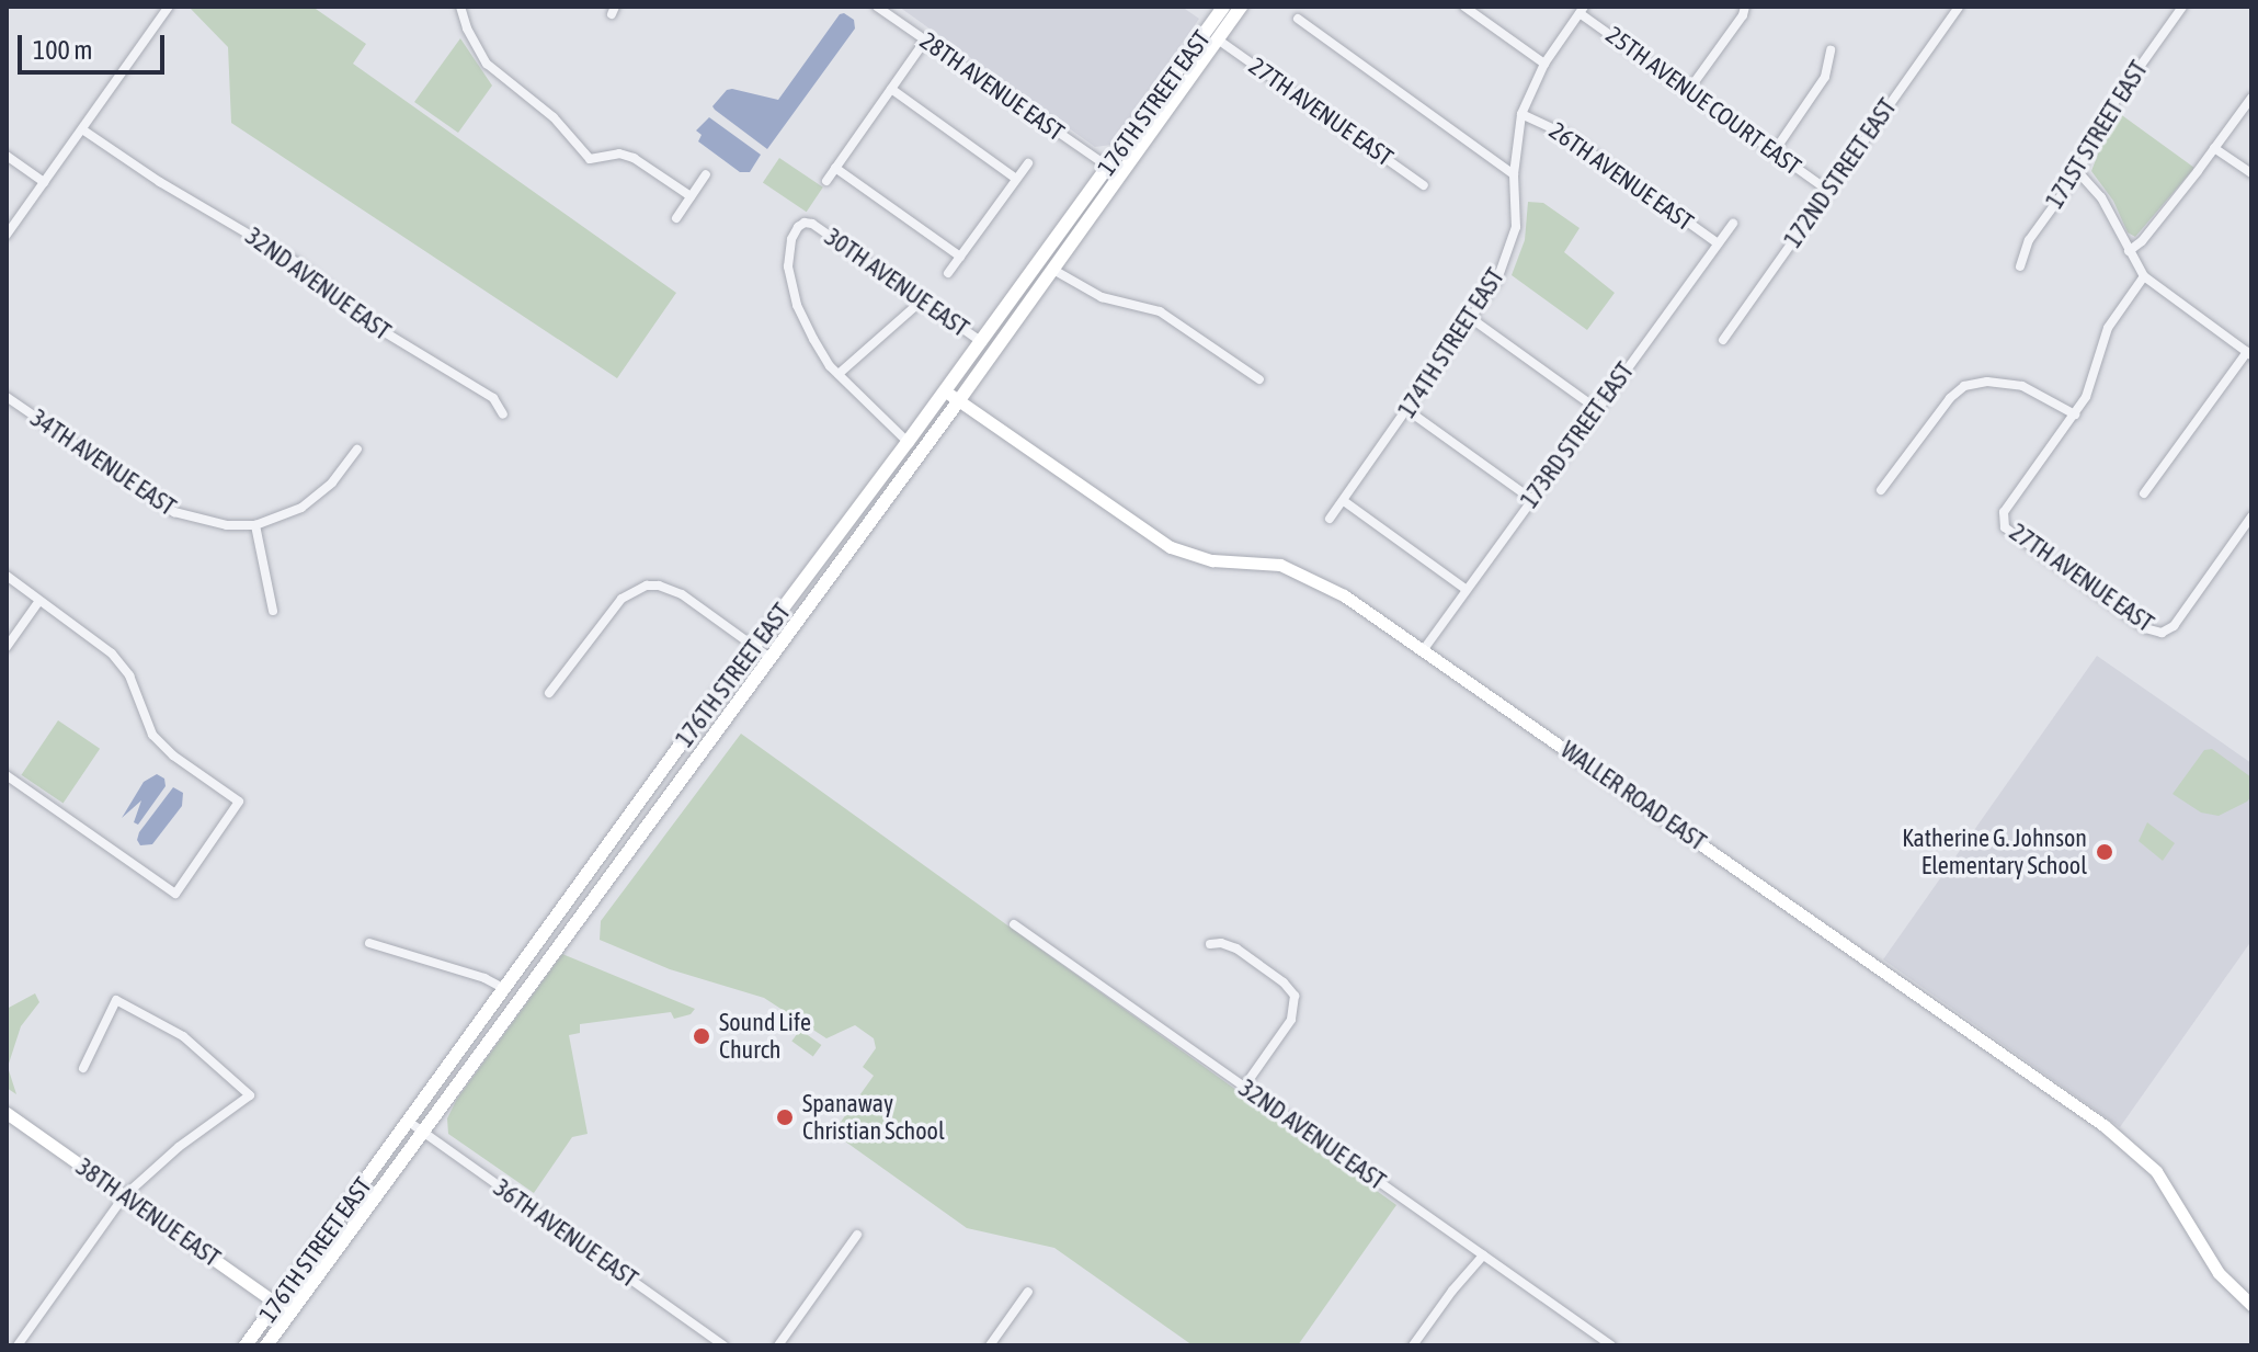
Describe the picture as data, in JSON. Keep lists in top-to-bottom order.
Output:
{
  "streets": {
    "main road": ["176TH STREET EAST"],
    "street": [
      "28TH AVENUE EAST",
      "25TH AVENUE COURT EAST",
      "27TH AVENUE EAST",
      "171ST STREET EAST",
      "172ND STREET EAST",
      "26TH AVENUE EAST",
      "30TH AVENUE EAST",
      "32ND AVENUE EAST",
      "174TH STREET EAST",
      "173RD STREET EAST",
      "34TH AVENUE EAST",
      "WALLER ROAD EAST",
      "38TH AVENUE EAST",
      "36TH AVENUE EAST"
    ]
  },
  "crossings": [
    ["28TH AVENUE EAST", "176TH STREET EAST"],
    ["25TH AVENUE COURT EAST", "172ND STREET EAST"],
    ["25TH AVENUE COURT EAST", "174TH STREET EAST"],
    ["176TH STREET EAST", "27TH AVENUE EAST"],
    ["176TH STREET EAST", "30TH AVENUE EAST"],
    ["176TH STREET EAST", "WALLER ROAD EAST"],
    ["176TH STREET EAST", "38TH AVENUE EAST"],
    ["176TH STREET EAST", "36TH AVENUE EAST"],
    ["26TH AVENUE EAST", "174TH STREET EAST"],
    ["26TH AVENUE EAST", "173RD STREET EAST"],
    ["173RD STREET EAST", "WALLER ROAD EAST"]
  ],
  "places": ["Katherine G. Johnson Elementary School", "Sound Life Church", "Spanaway Christian School"],
  "scale_bar": "100 m"
}
